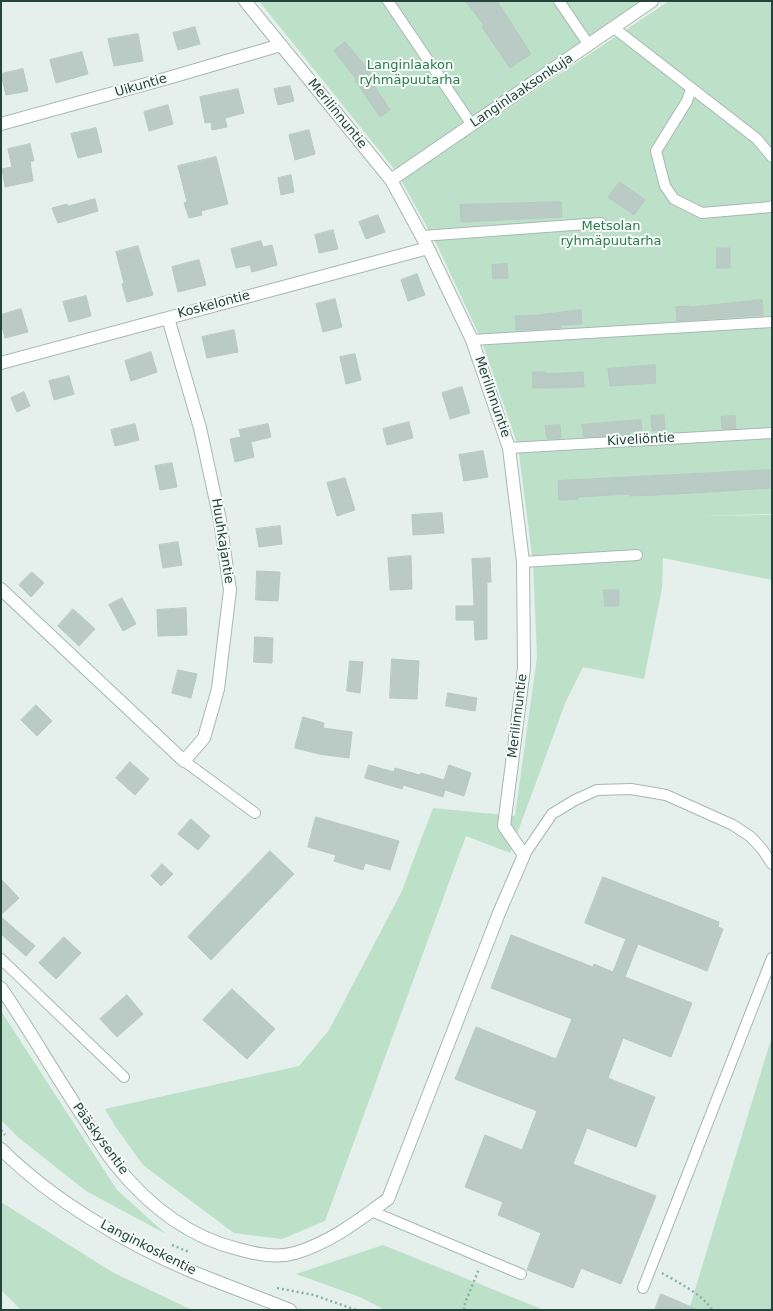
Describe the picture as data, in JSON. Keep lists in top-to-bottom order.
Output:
{
  "streets": {
    "street": [
      "Uikuntie",
      "Langinlaaksonkuja",
      "Merilinnuntie",
      "Koskelontie",
      "Huuhkajantie",
      "Pääskysentie",
      "Langinkoskentie"
    ],
    "lane": ["Kiveliöntie"]
  },
  "crossings": [
    ["Uikuntie", "Merilinnuntie"],
    ["Langinlaaksonkuja", "Merilinnuntie"],
    ["Merilinnuntie", "Koskelontie"],
    ["Merilinnuntie", "Kiveliöntie"],
    ["Merilinnuntie", "Pääskysentie"],
    ["Koskelontie", "Huuhkajantie"]
  ],
  "parks": ["Langinlaakon ryhmäpuutarha", "Metsolan ryhmäpuutarha"]
}
